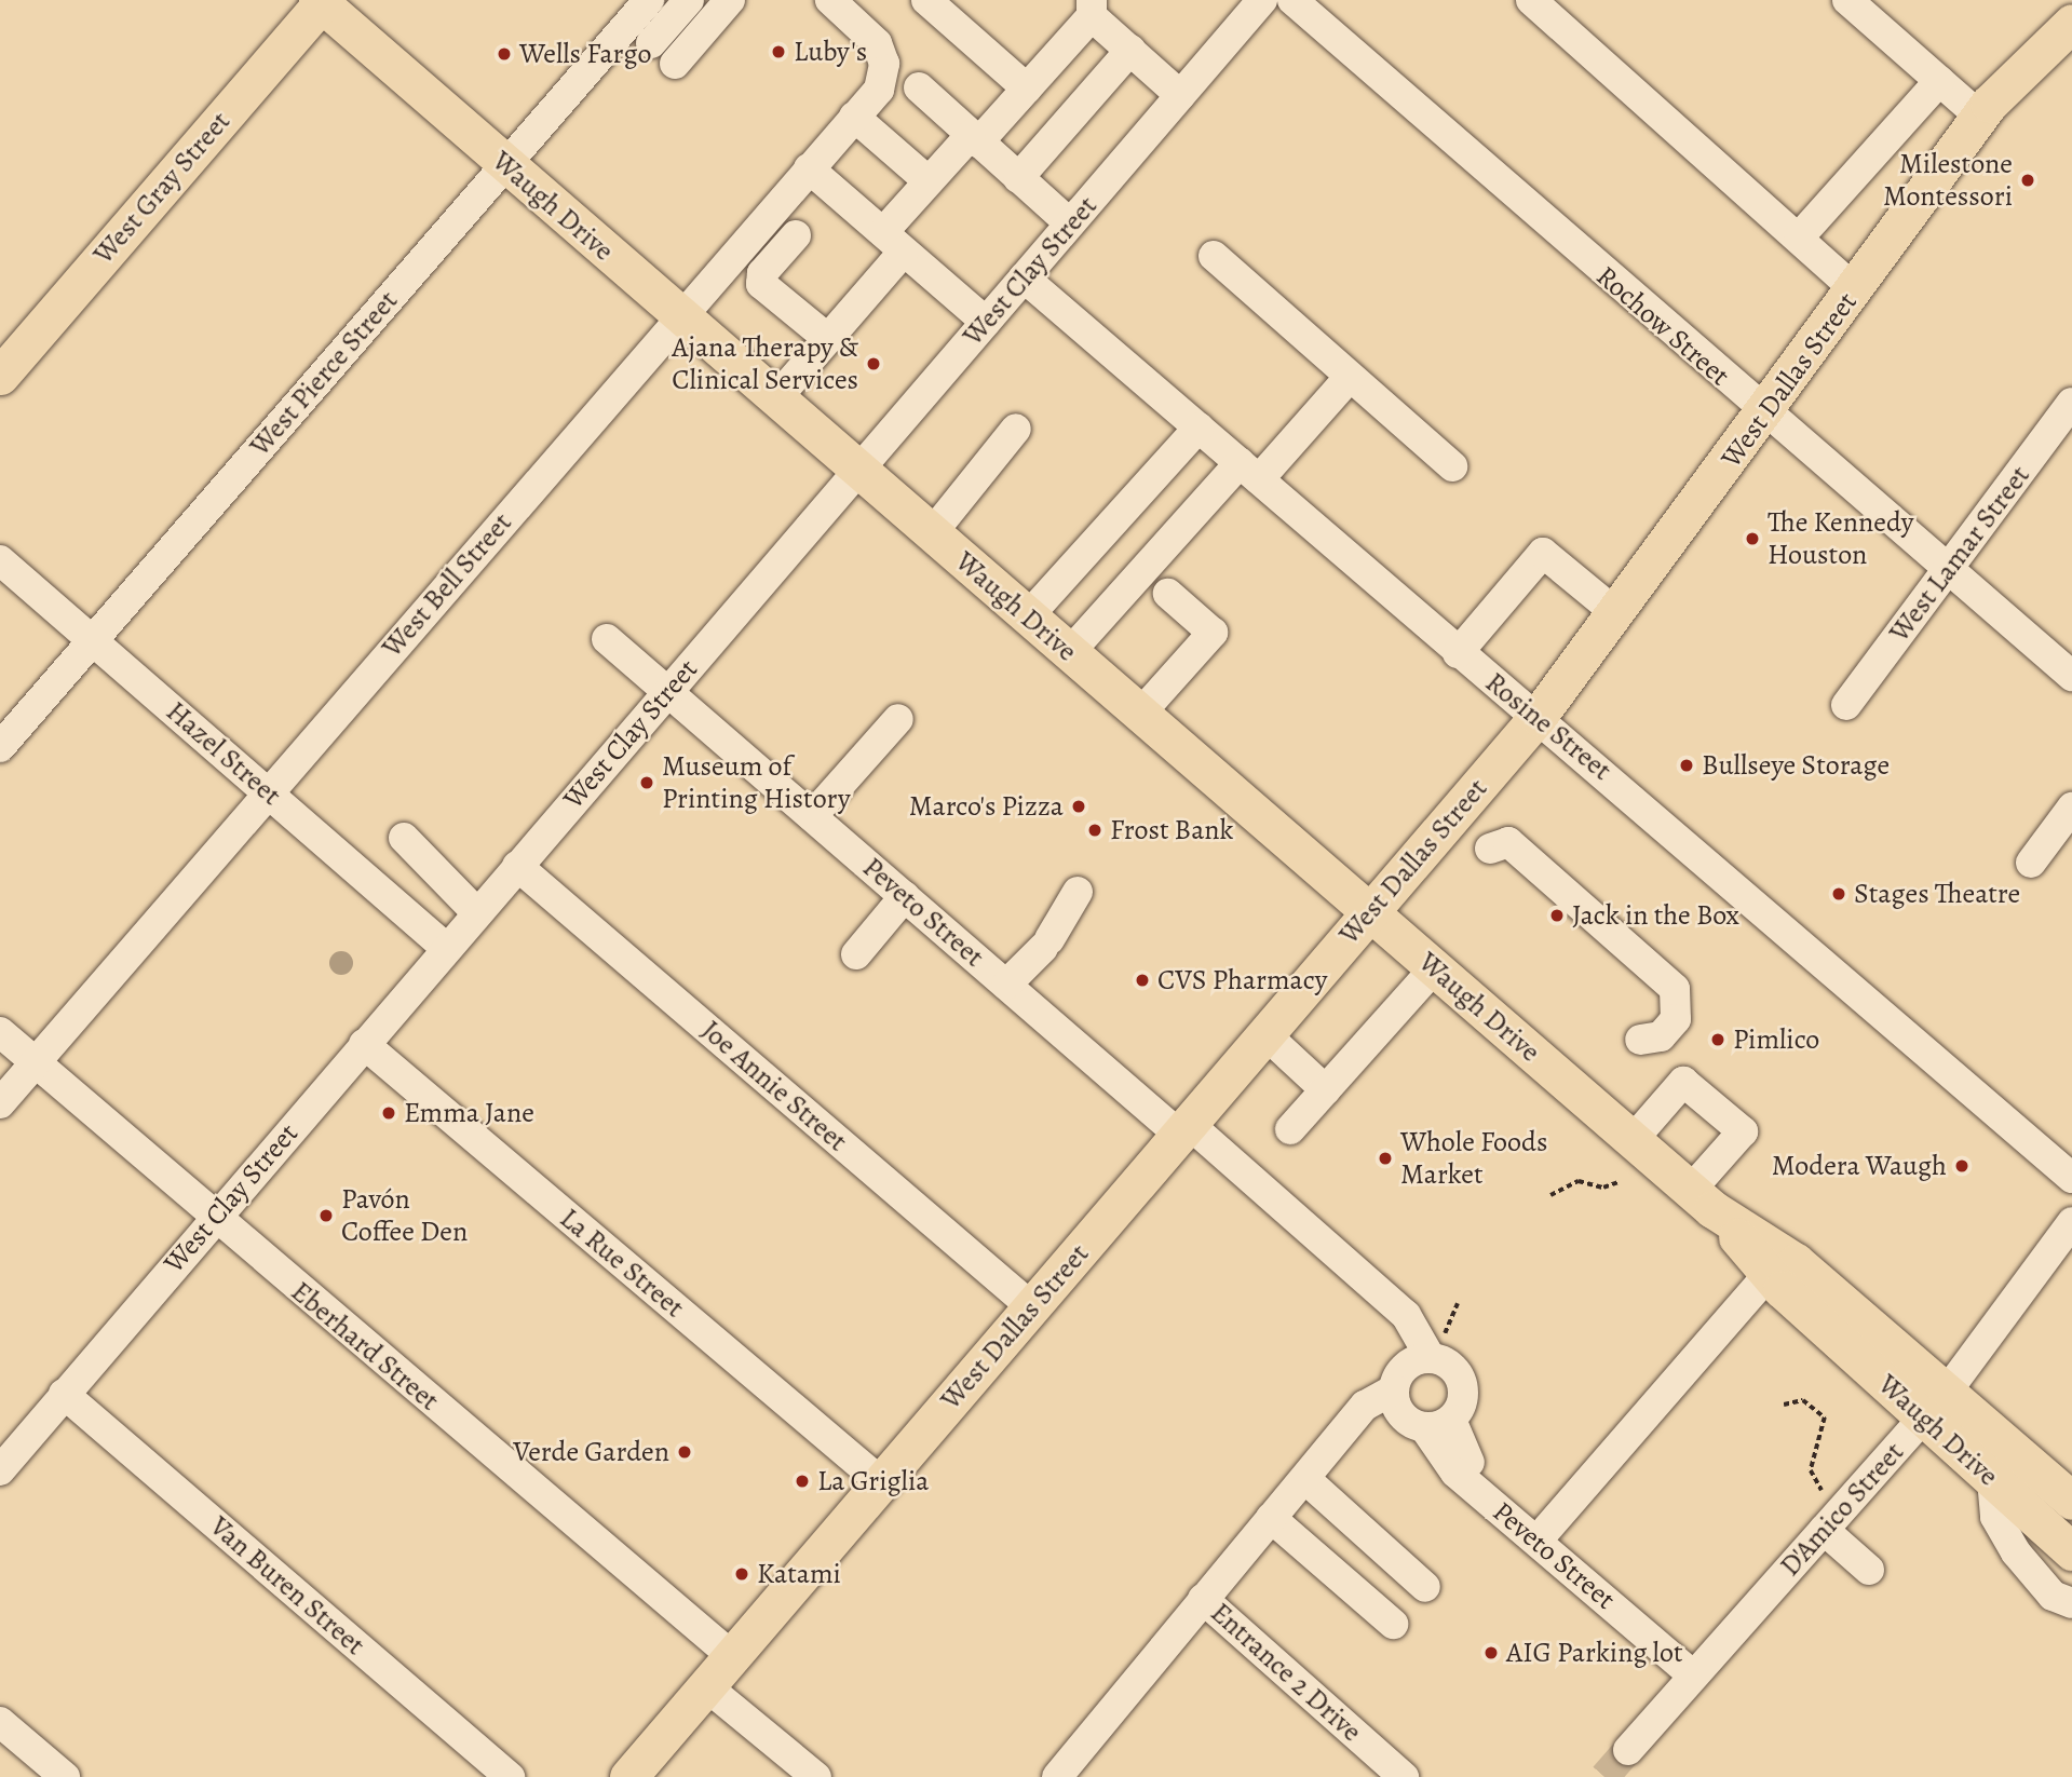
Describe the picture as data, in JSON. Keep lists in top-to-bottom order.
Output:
{
  "streets": {
    "main road": ["West Gray Street", "Waugh Drive", "West Dallas Street"],
    "street": [
      "West Clay Street",
      "Rochow Street",
      "West Pierce Street",
      "West Lamar Street",
      "West Bell Street",
      "Rosine Street",
      "Hazel Street",
      "Peveto Street",
      "Joe Annie Street",
      "La Rue Street",
      "Eberhard Street",
      "D'Amico Street",
      "Van Buren Street",
      "Entrance 2 Drive"
    ]
  },
  "crossings": [
    ["West Gray Street", "Waugh Drive"],
    ["Waugh Drive", "West Clay Street"],
    ["Waugh Drive", "West Pierce Street"],
    ["Waugh Drive", "West Dallas Street"],
    ["Waugh Drive", "West Bell Street"],
    ["Waugh Drive", "D'Amico Street"],
    ["West Clay Street", "Rosine Street"],
    ["West Clay Street", "Hazel Street"],
    ["West Clay Street", "Peveto Street"],
    ["West Clay Street", "Joe Annie Street"],
    ["West Clay Street", "La Rue Street"],
    ["West Clay Street", "Eberhard Street"],
    ["West Clay Street", "Van Buren Street"],
    ["Rochow Street", "West Dallas Street"],
    ["Rochow Street", "West Lamar Street"],
    ["West Pierce Street", "Hazel Street"],
    ["West Dallas Street", "Rosine Street"],
    ["West Dallas Street", "Peveto Street"],
    ["West Dallas Street", "Joe Annie Street"],
    ["West Dallas Street", "La Rue Street"],
    ["West Dallas Street", "Eberhard Street"],
    ["West Bell Street", "Hazel Street"],
    ["West Bell Street", "Eberhard Street"],
    ["Peveto Street", "D'Amico Street"]
  ],
  "places": [
    "Luby's",
    "Wells Fargo",
    "Milestone Montessori",
    "Ajana Therapy & Clinical Services",
    "The Kennedy Houston",
    "Bullseye Storage",
    "Museum of Printing History",
    "Marco's Pizza",
    "Frost Bank",
    "Stages Theatre",
    "Jack in the Box",
    "CVS Pharmacy",
    "Pimlico",
    "Emma Jane",
    "Whole Foods Market",
    "Modera Waugh",
    "Pavón Coffee Den",
    "Verde Garden",
    "La Griglia",
    "Katami",
    "AIG Parking lot"
  ]
}
